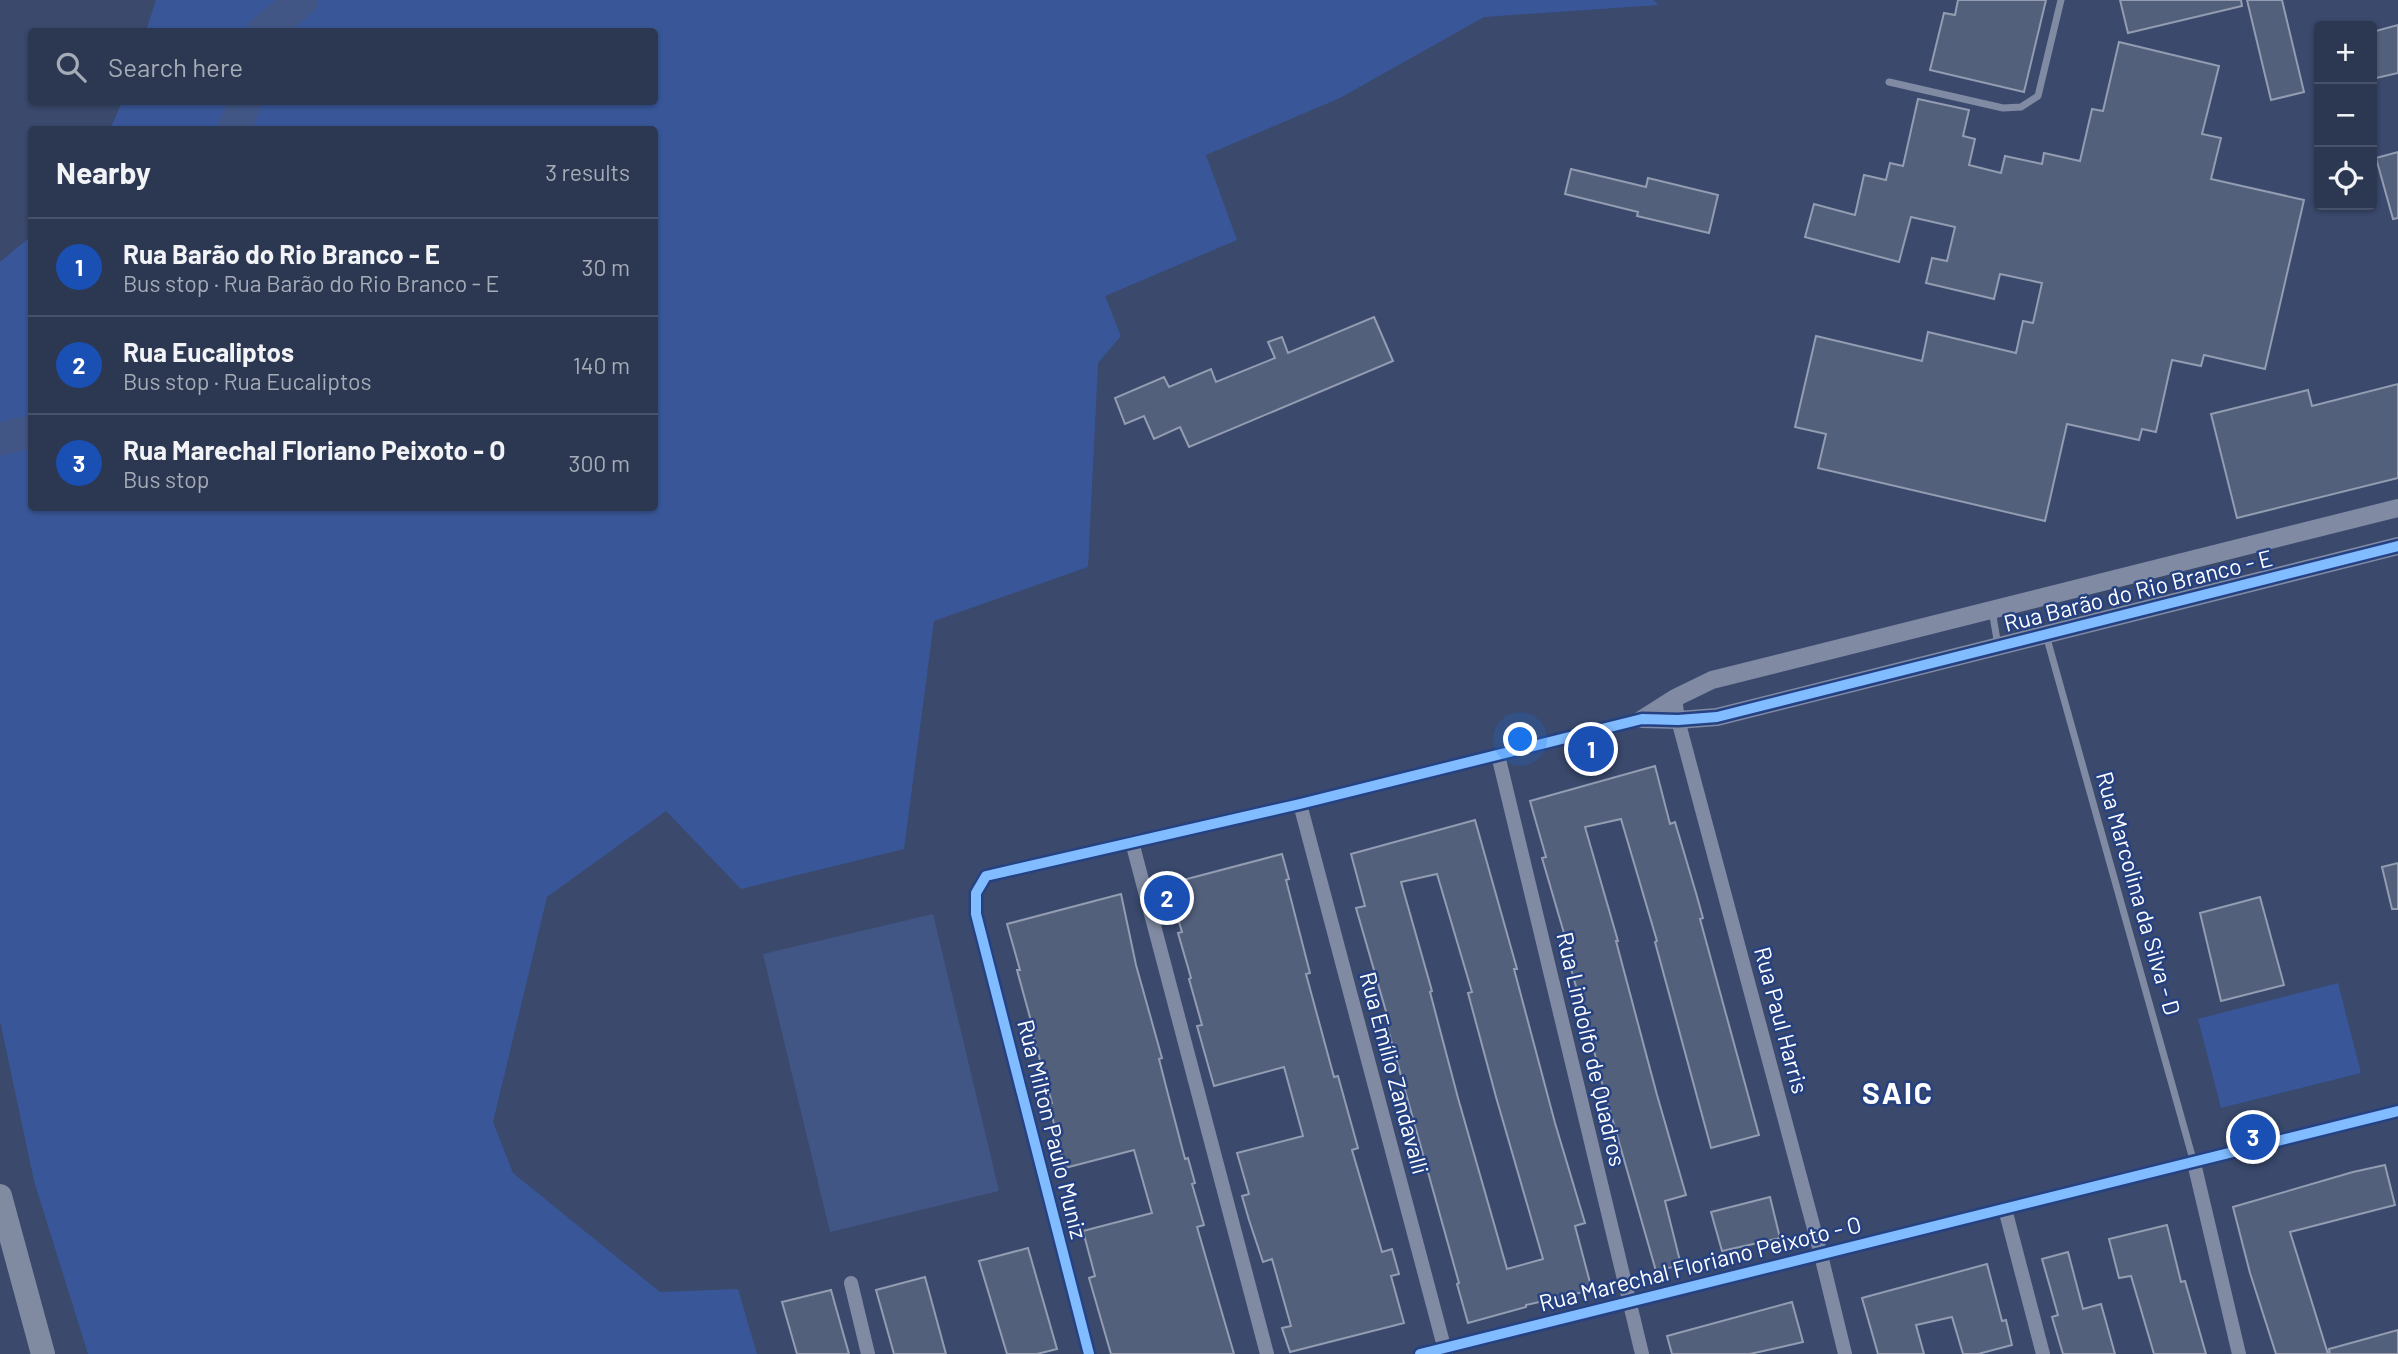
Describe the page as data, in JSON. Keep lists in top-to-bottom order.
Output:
{
  "streets": {
    "street": [
      "Rua Barão do Rio Branco - E",
      "Rua Paul Harris",
      "Rua Lindolfo de Quadros",
      "Rua Emílio Zandavalli",
      "Rua Milton Paulo Muniz",
      "Rua Marechal Floriano Peixoto - O"
    ],
    "lane": ["Rua Marcolina da Silva - D"]
  },
  "crossings": [
    ["Rua Barão do Rio Branco - E", "Rua Marcolina da Silva - D"],
    ["Rua Barão do Rio Branco - E", "Rua Paul Harris"],
    ["Rua Barão do Rio Branco - E", "Rua Lindolfo de Quadros"],
    ["Rua Barão do Rio Branco - E", "Rua Emílio Zandavalli"],
    ["Rua Barão do Rio Branco - E", "Rua Milton Paulo Muniz"],
    ["Rua Marcolina da Silva - D", "Rua Marechal Floriano Peixoto - O"],
    ["Rua Paul Harris", "Rua Marechal Floriano Peixoto - O"],
    ["Rua Lindolfo de Quadros", "Rua Marechal Floriano Peixoto - O"],
    ["Rua Emílio Zandavalli", "Rua Marechal Floriano Peixoto - O"]
  ],
  "districts": ["SAIC"],
  "page": {
    "map_buttons": ["+", "−"],
    "search": "Search here",
    "heading": ["Nearby", "3 results"],
    "list": [
      {
        "mark": "1",
        "name": "Rua Barão do Rio Branco - E",
        "note": "Bus stop · Rua Barão do Rio Branco - E",
        "value": "30 m"
      },
      {
        "mark": "2",
        "name": "Rua Eucaliptos",
        "note": "Bus stop · Rua Eucaliptos",
        "value": "140 m"
      },
      {
        "mark": "3",
        "name": "Rua Marechal Floriano Peixoto - O",
        "note": "Bus stop",
        "value": "300 m"
      }
    ],
    "pins": ["1", "2", "3"]
  }
}
